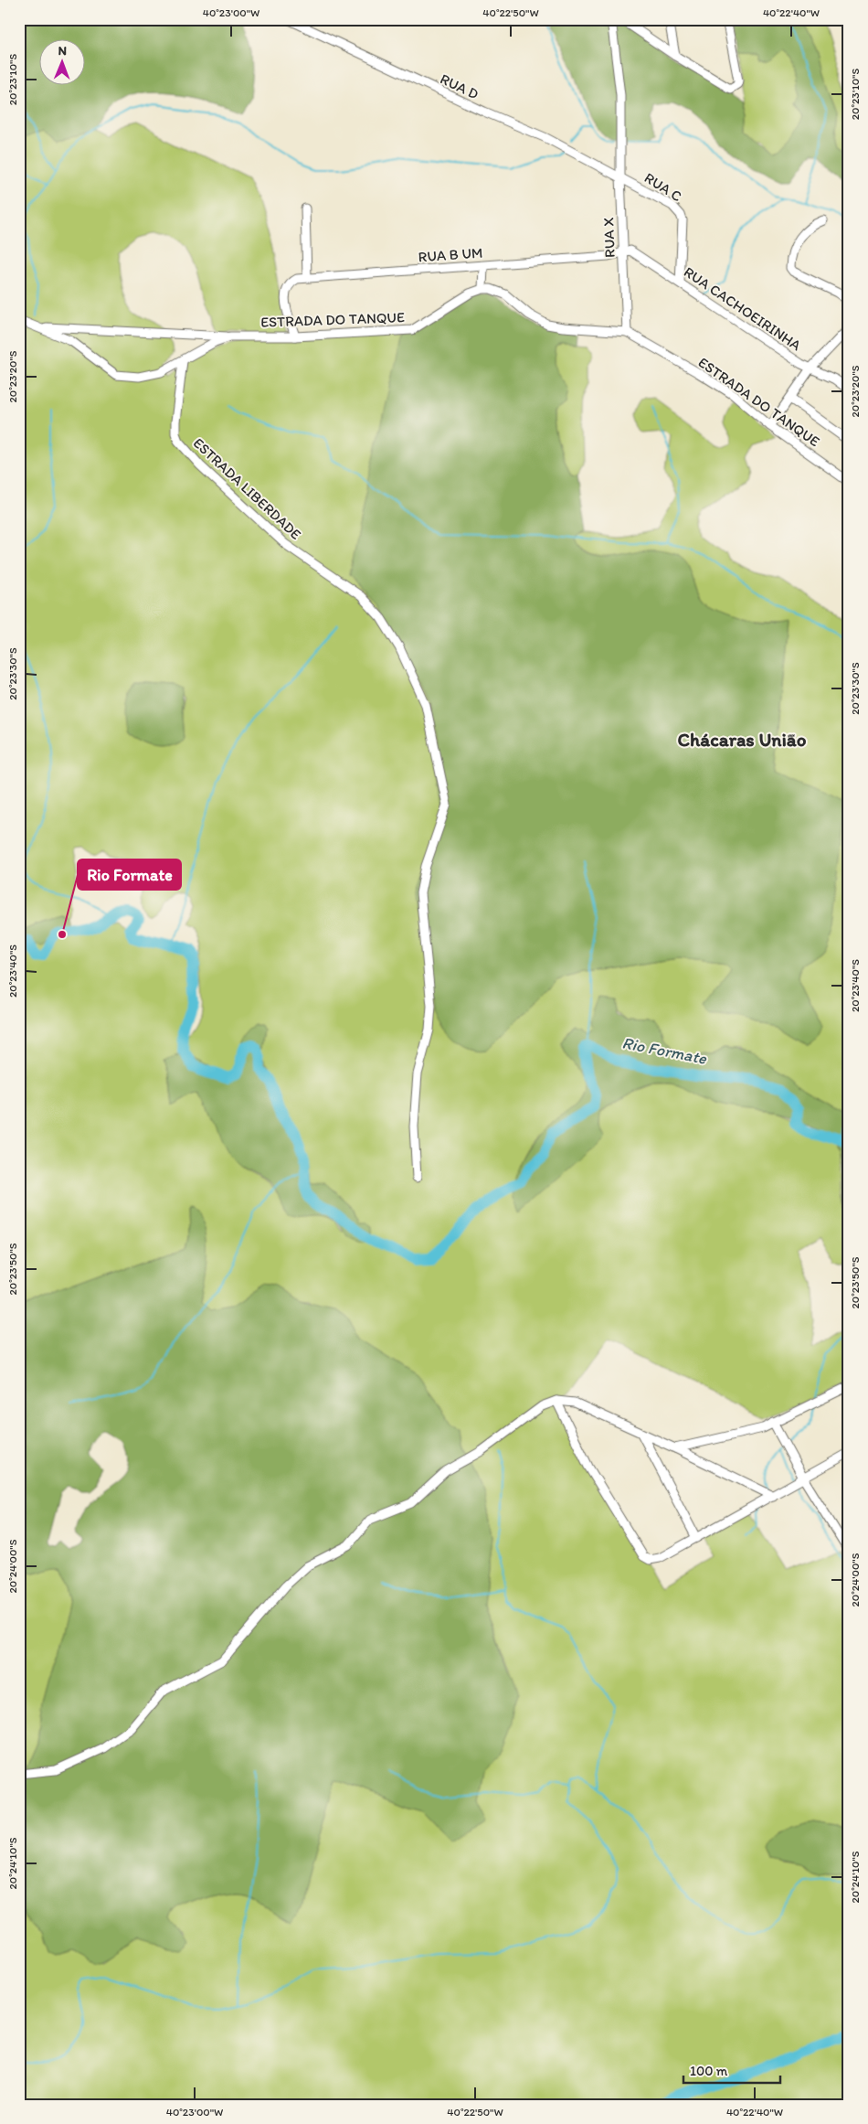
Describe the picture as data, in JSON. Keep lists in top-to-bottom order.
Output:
{
  "streets": {
    "street": [
      "RUA D",
      "RUA C",
      "RUA X",
      "RUA B UM",
      "RUA CACHOEIRINHA",
      "ESTRADA DO TANQUE",
      "ESTRADA LIBERDADE"
    ]
  },
  "crossings": [
    ["RUA D", "RUA C"],
    ["RUA D", "RUA X"],
    ["RUA C", "RUA X"],
    ["RUA C", "RUA CACHOEIRINHA"],
    ["RUA X", "RUA B UM"],
    ["RUA X", "RUA CACHOEIRINHA"],
    ["RUA X", "ESTRADA DO TANQUE"],
    ["RUA B UM", "RUA CACHOEIRINHA"],
    ["RUA B UM", "ESTRADA DO TANQUE"],
    ["ESTRADA DO TANQUE", "ESTRADA LIBERDADE"]
  ],
  "districts": ["Chácaras União"],
  "water": ["Rio Formate"],
  "places": ["Rio Formate"],
  "scale_bar": "100 m",
  "north": "top",
  "coordinates": [
    "40°23'00\"W",
    "40°22'50\"W",
    "40°22'40\"W",
    "20°23'10\"S",
    "20°23'20\"S",
    "20°23'30\"S",
    "20°23'40\"S",
    "20°23'50\"S",
    "20°24'00\"S",
    "20°24'10\"S"
  ]
}
